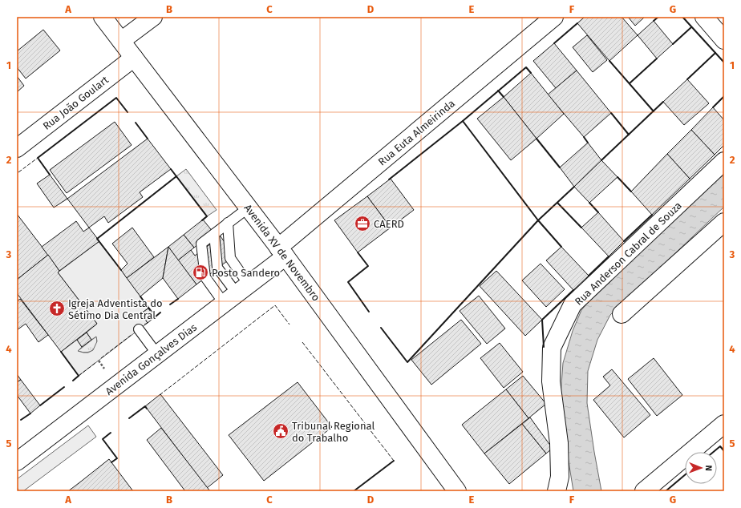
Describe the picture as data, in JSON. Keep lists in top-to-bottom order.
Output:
{
  "streets": {
    "street": [
      "Rua João Goulart",
      "Rua Euta Almeirinda",
      "Avenida XV de Novembro",
      "Rua Anderson Cabral de Souza",
      "Avenida Gonçalves Dias"
    ]
  },
  "crossings": [
    ["Rua João Goulart", "Avenida XV de Novembro"],
    ["Rua Euta Almeirinda", "Avenida XV de Novembro"],
    ["Rua Euta Almeirinda", "Avenida Gonçalves Dias"],
    ["Avenida XV de Novembro", "Avenida Gonçalves Dias"]
  ],
  "places": {
    "office": ["CAERD"],
    "fuel station": ["Posto Sandero"],
    "church": ["Igreja Adventista do Sétimo Dia Central"],
    "public building": ["Tribunal Regional do Trabalho"]
  },
  "north": "right",
  "grid": {
    "columns": [
      "A",
      "B",
      "C",
      "D",
      "E",
      "F",
      "G"
    ],
    "rows": [
      "1",
      "2",
      "3",
      "4",
      "5"
    ]
  }
}
